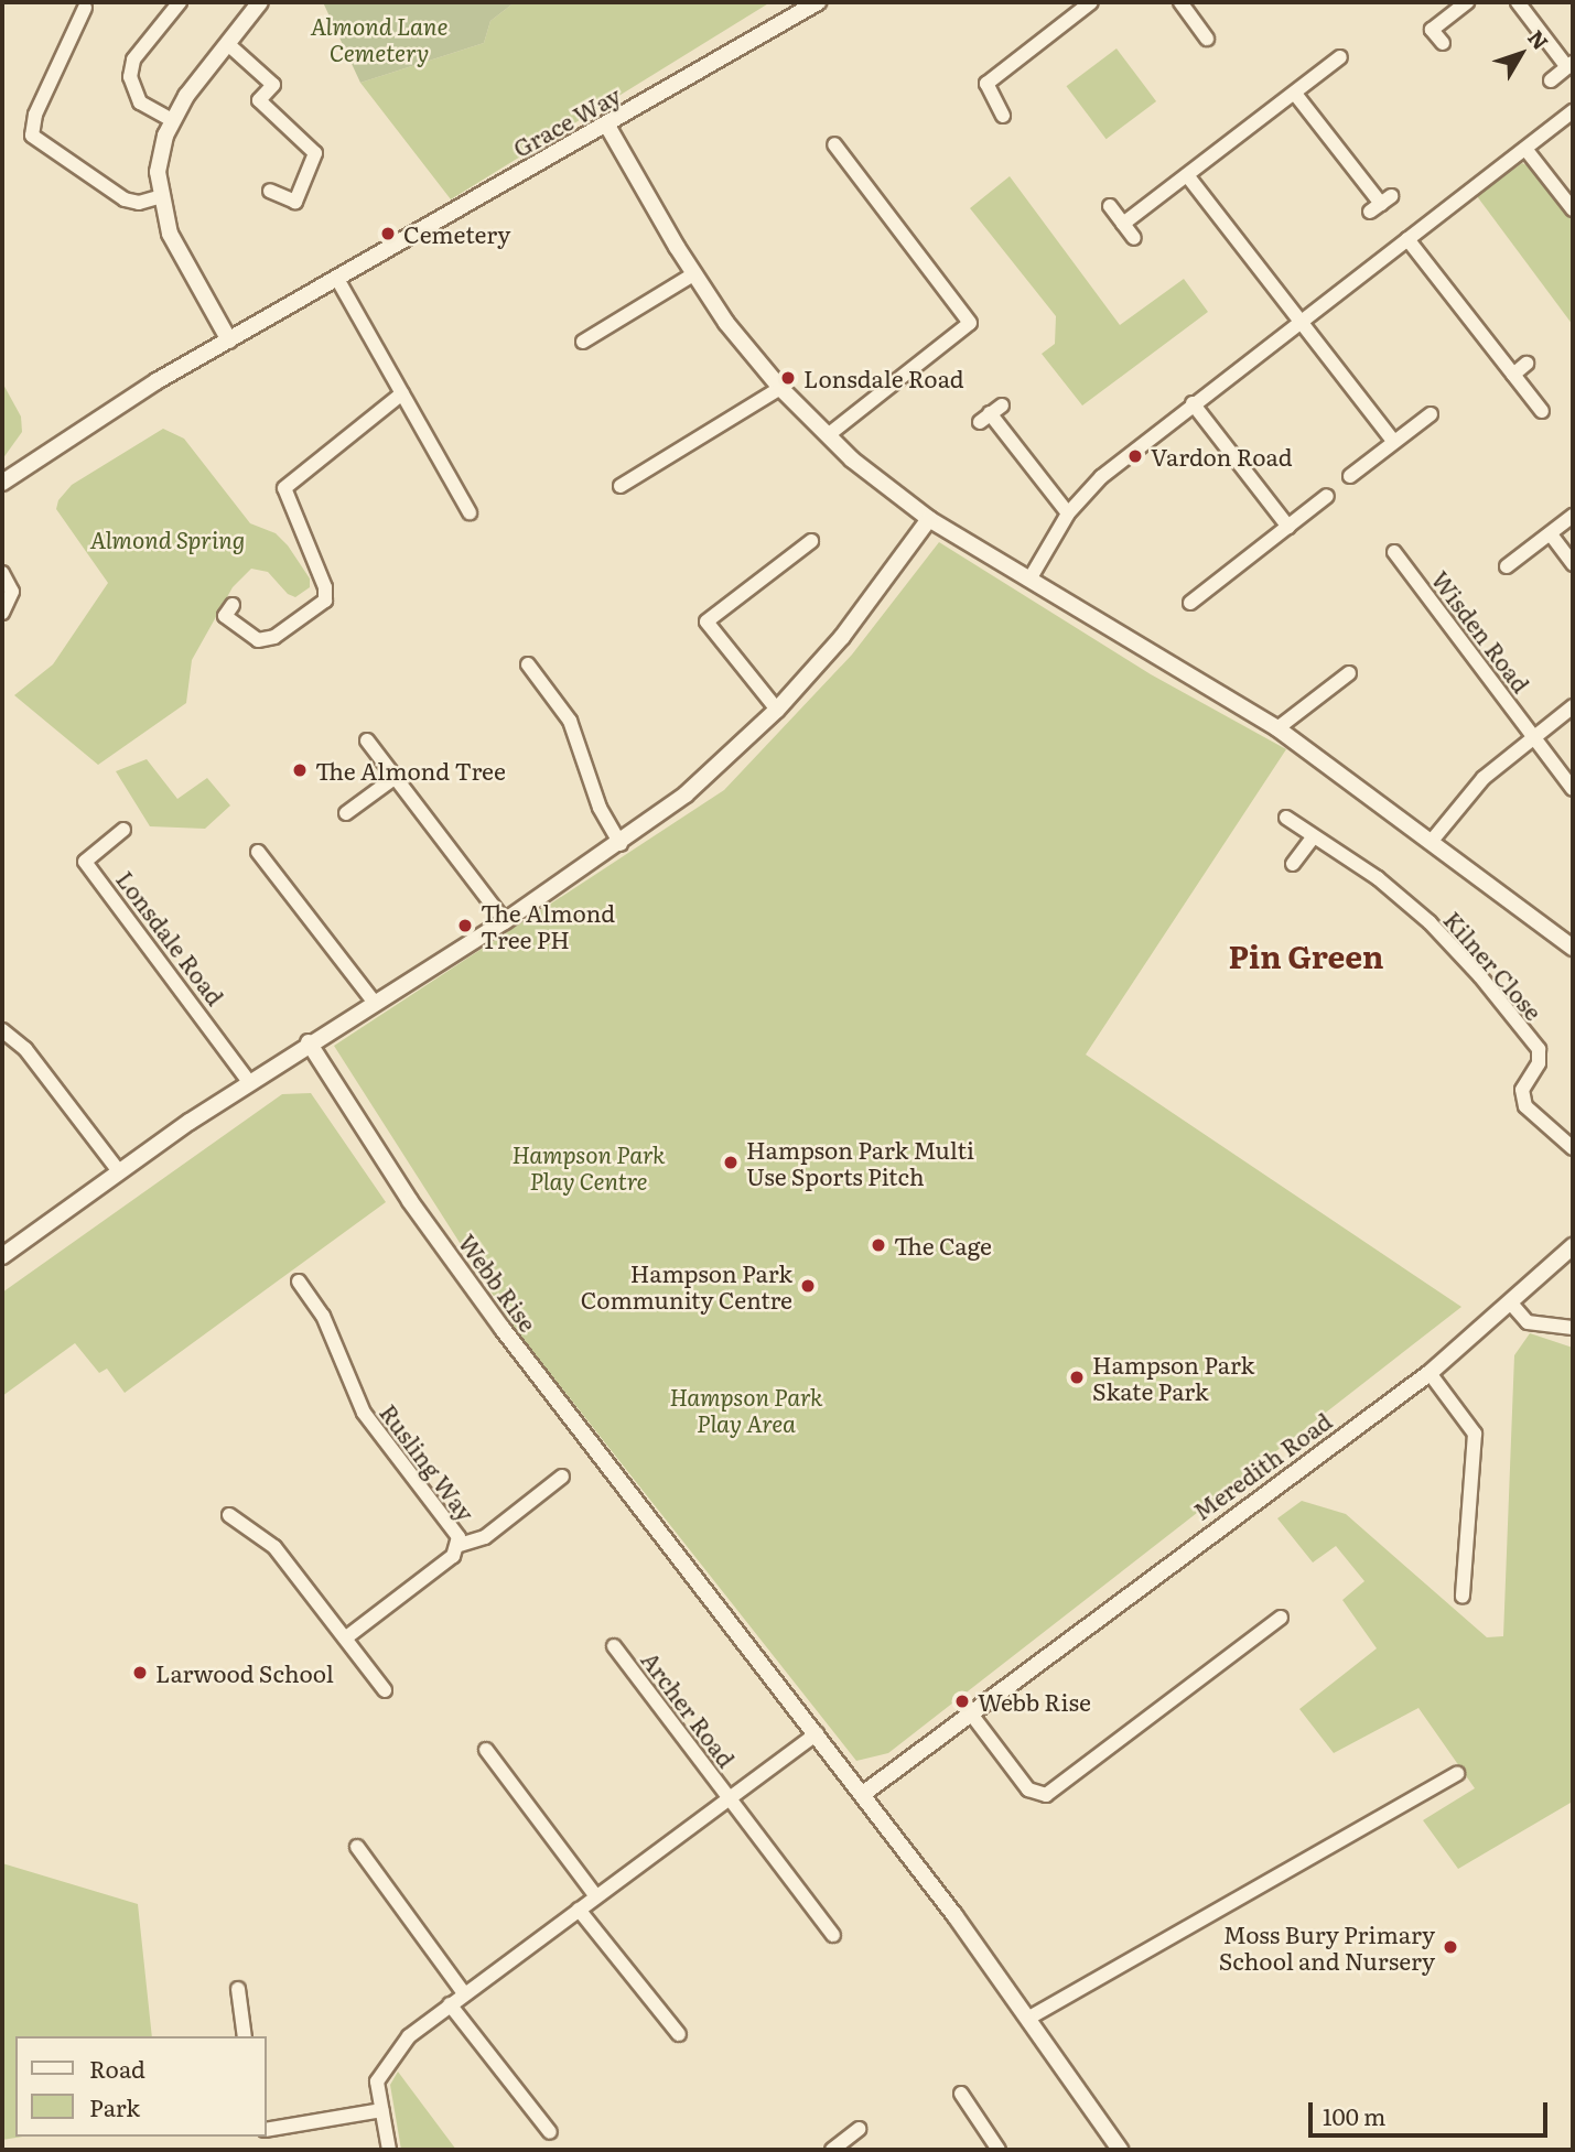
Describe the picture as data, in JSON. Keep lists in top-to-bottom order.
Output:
{
  "streets": {
    "street": [
      "Grace Way",
      "Wisden Road",
      "Lonsdale Road",
      "Kilner Close",
      "Webb Rise",
      "Rusling Way",
      "Meredith Road",
      "Archer Road"
    ]
  },
  "crossings": [
    ["Webb Rise", "Meredith Road"],
    ["Webb Rise", "Archer Road"]
  ],
  "districts": ["Pin Green"],
  "parks": [
    "Almond Lane Cemetery",
    "Almond Spring",
    "Hampson Park Play Centre",
    "Hampson Park Play Area"
  ],
  "places": [
    "Cemetery",
    "Lonsdale Road",
    "Vardon Road",
    "The Almond Tree",
    "The Almond Tree PH",
    "Hampson Park Multi Use Sports Pitch",
    "The Cage",
    "Hampson Park Community Centre",
    "Hampson Park Skate Park",
    "Larwood School",
    "Webb Rise",
    "Moss Bury Primary School and Nursery"
  ],
  "legend": ["Road", "Park"],
  "scale_bar": "100 m",
  "north": "top right"
}
